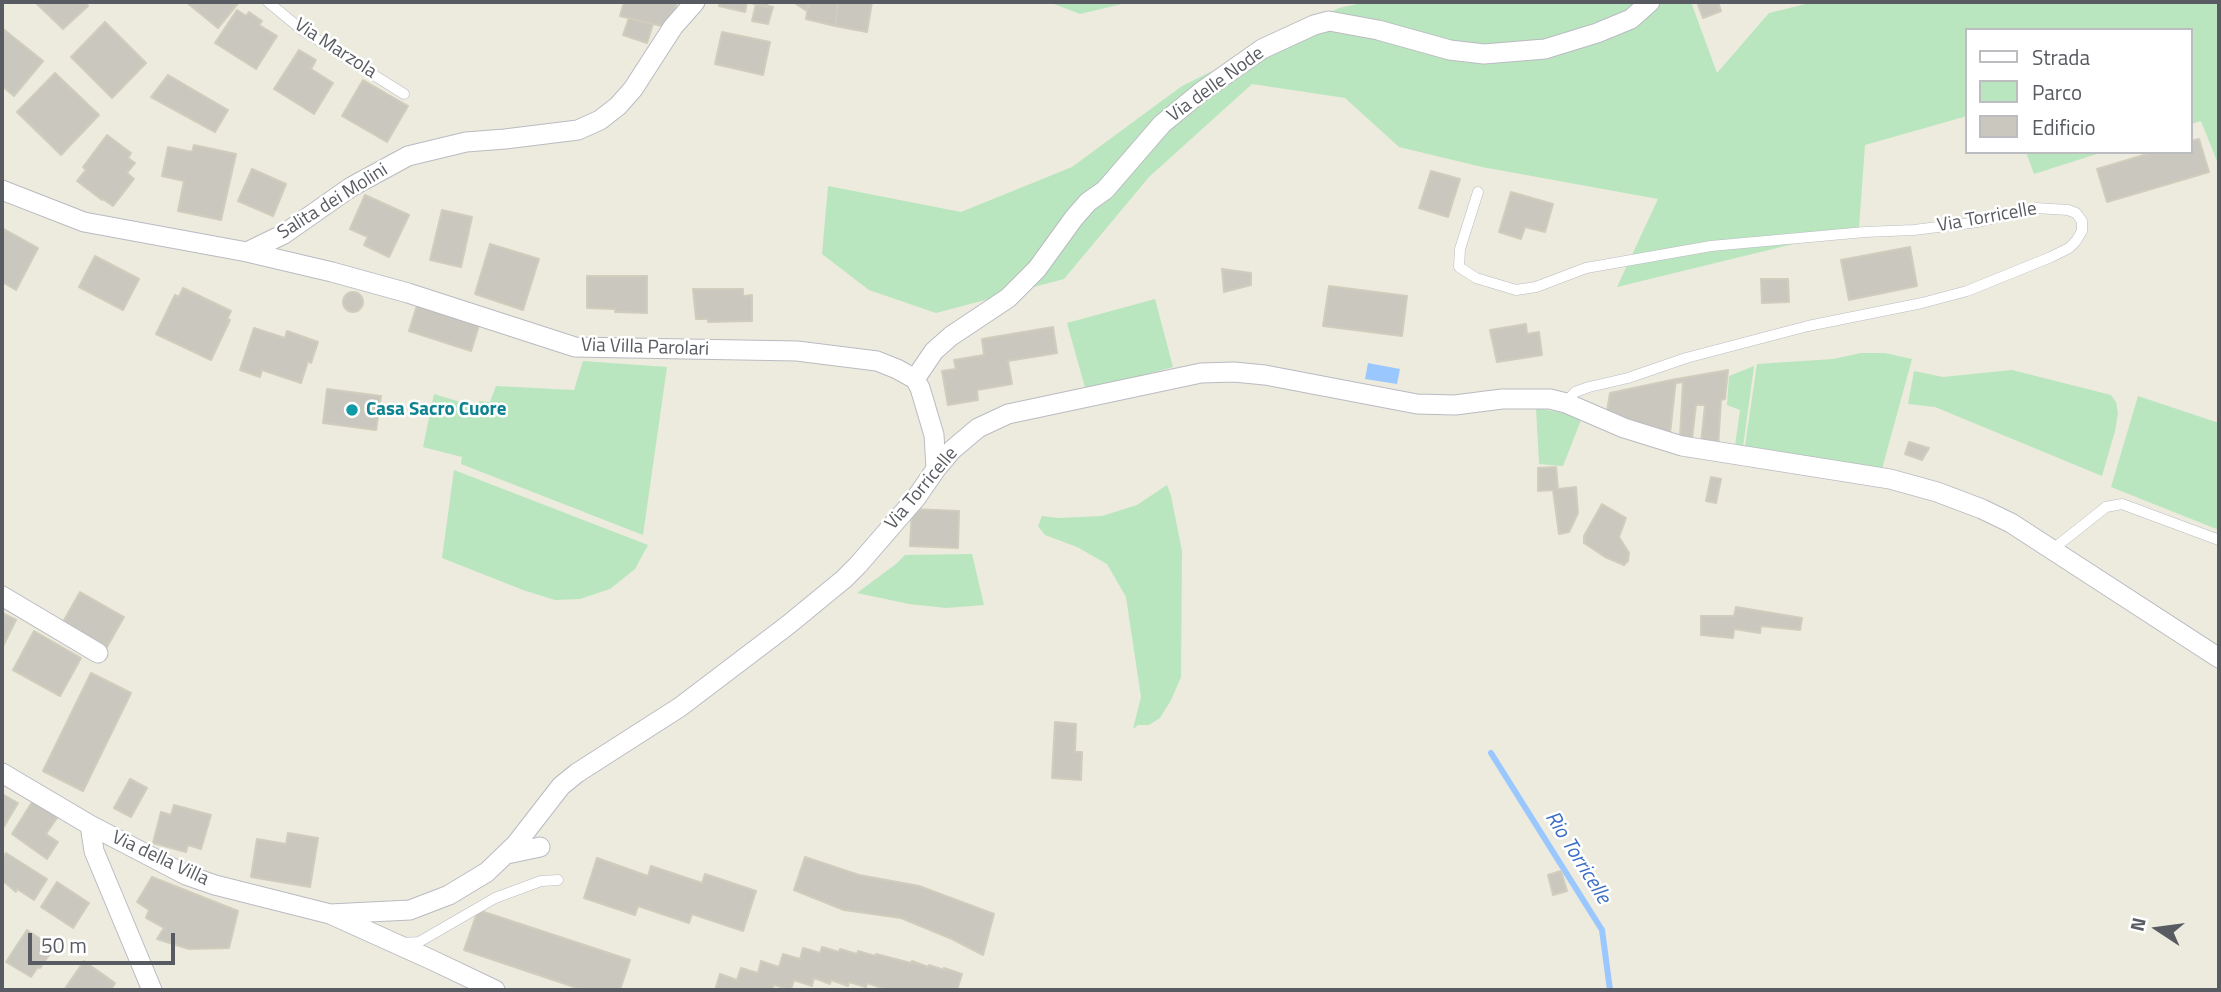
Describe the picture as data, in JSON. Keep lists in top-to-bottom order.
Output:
{
  "streets": {
    "street": [
      "Via delle Node",
      "Salita dei Molini",
      "Via Torricelle",
      "Via Villa Parolari",
      "Via della Villa"
    ],
    "lane": ["Via Marzola"]
  },
  "crossings": [
    ["Via delle Node", "Via Villa Parolari"],
    ["Salita dei Molini", "Via Villa Parolari"],
    ["Via Torricelle", "Via della Villa"]
  ],
  "water": ["Rio Torricelle"],
  "places": ["Casa Sacro Cuore"],
  "legend": ["Strada", "Parco", "Edificio"],
  "scale_bar": "50 m",
  "north": "left"
}
